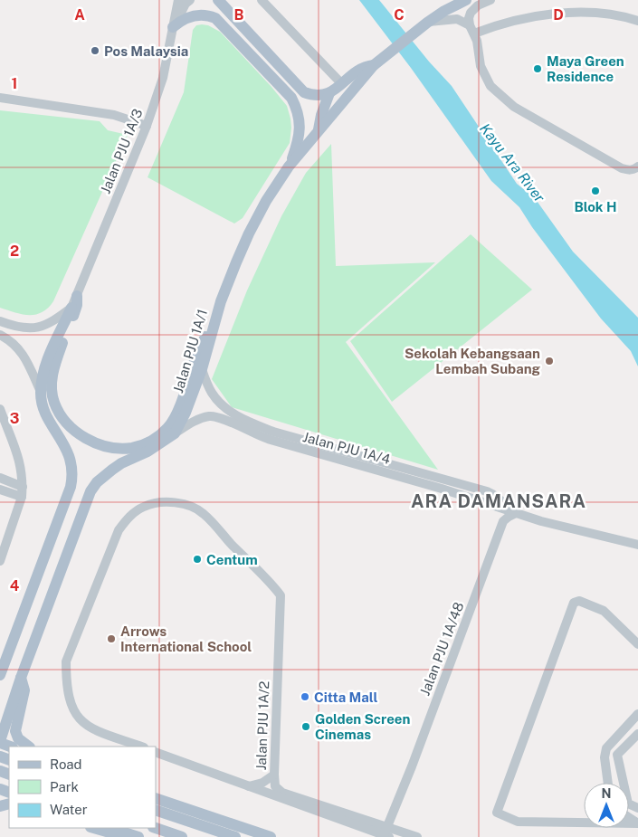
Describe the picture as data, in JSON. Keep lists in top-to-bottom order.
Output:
{
  "streets": {
    "main road": ["Jalan PJU 1A/1"],
    "street": [
      "Jalan PJU 1A/3",
      "Jalan PJU 1A/4",
      "Jalan PJU 1A/48",
      "Jalan PJU 1A/2"
    ]
  },
  "crossings": [
    ["Jalan PJU 1A/1", "Jalan PJU 1A/4"],
    ["Jalan PJU 1A/48", "Jalan PJU 1A/2"]
  ],
  "districts": ["ARA DAMANSARA"],
  "water": ["Kayu Ara River"],
  "places": [
    "Pos Malaysia",
    "Maya Green Residence",
    "Blok H",
    "Sekolah Kebangsaan Lembah Subang",
    "Centum",
    "Arrows International School",
    "Citta Mall",
    "Golden Screen Cinemas"
  ],
  "legend": ["Road", "Park", "Water"],
  "north": "top",
  "grid": {
    "columns": [
      "A",
      "B",
      "C",
      "D"
    ],
    "rows": [
      "1",
      "2",
      "3",
      "4"
    ]
  }
}
